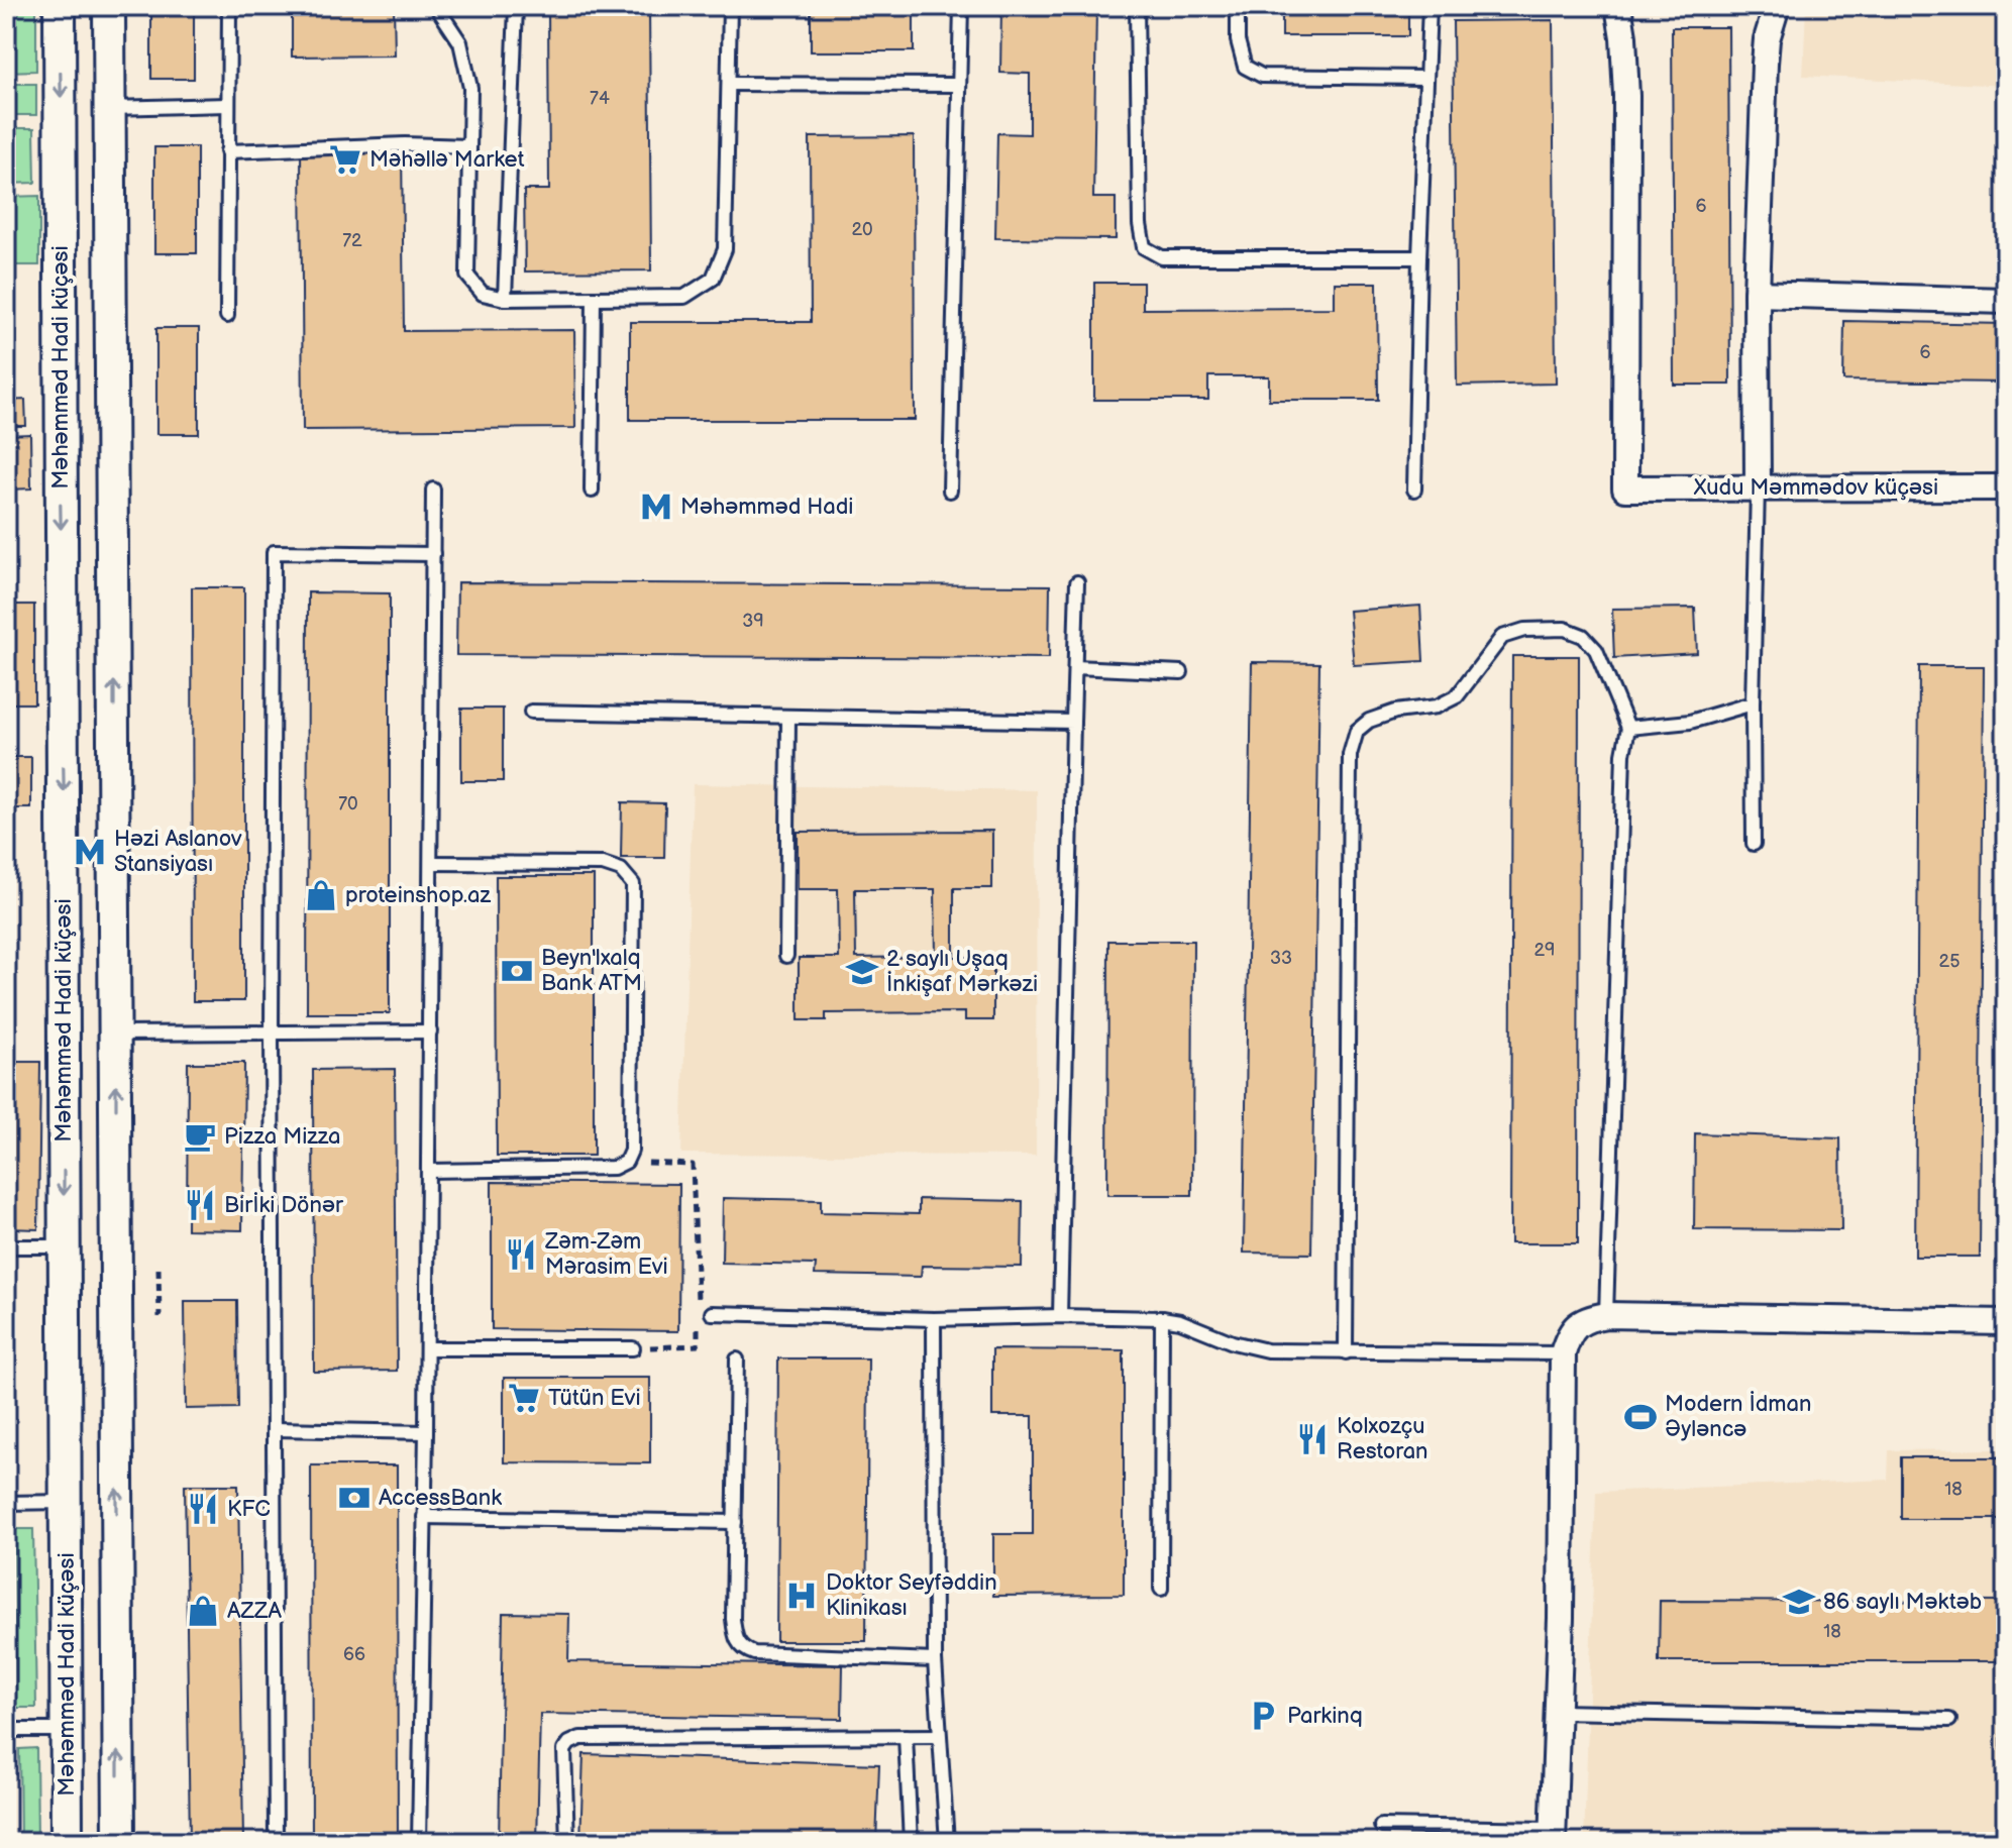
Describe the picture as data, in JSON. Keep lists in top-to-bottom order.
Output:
{
  "streets": {
    "street": ["Məhəmməd Hadi küçəsi", "Xudu Məmmədov küçəsi"]
  },
  "places": {
    "supermarket": ["Mәhәllә Market", "Tütün Evi"],
    "metro station": ["Məhəmməd Hadi", "Həzi Aslanov Stansiyası"],
    "shop": ["proteinshop.az", "AZZA"],
    "bank": ["Beyn'lxalq Bank ATM", "AccessBank"],
    "school or university": ["2 saylı Uşaq İnkişaf Mərkəzi", "86 saylı Məktəb"],
    "cafe": ["Pizza Mizza"],
    "restaurant": [
      "Birİki Dönər",
      "Zәm-Zәm Mәrasim Evi",
      "Kolxozçu Restoran",
      "KFC"
    ],
    "sports": ["Modern İdman Əyləncə"],
    "hospital": ["Doktor Seyfәddin Klinikası"],
    "parking": ["Parkinq"]
  },
  "house_numbers": [
    "74",
    "6",
    "20",
    "72",
    "6",
    "39",
    "70",
    "29",
    "33",
    "25",
    "18",
    "18",
    "66"
  ]
}
